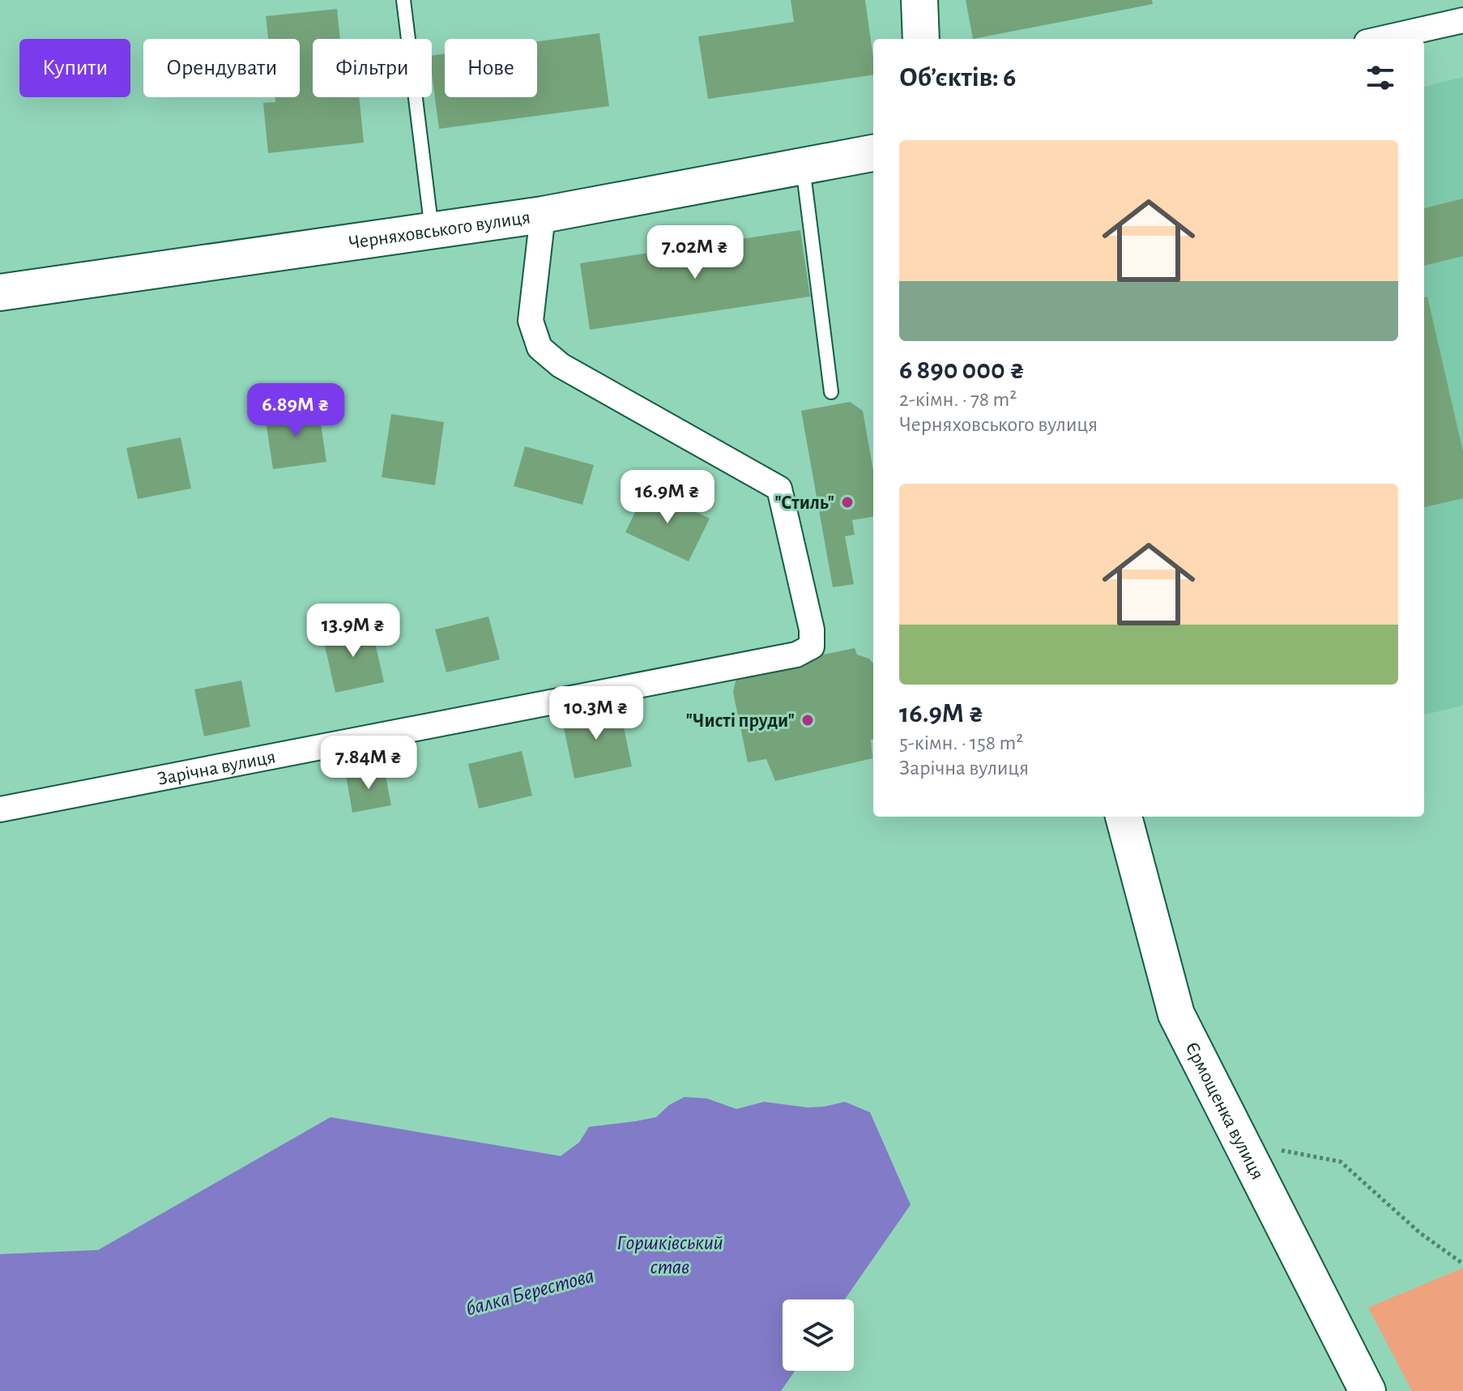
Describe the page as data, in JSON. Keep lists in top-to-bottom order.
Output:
{
  "streets": {
    "street": ["Черняховського вулиця", "Зарічна вулиця", "Єрмощенка вулиця"]
  },
  "crossings": [
    ["Черняховського вулиця", "Зарічна вулиця"]
  ],
  "water": ["Горшківський став", "балка Берестова"],
  "places": ["\"Стиль\"", "\"Чисті пруди\""],
  "page": {
    "chip": [
      "Купити",
      "Орендувати",
      "Фільтри",
      "Нове"
    ],
    "heading": "Об’єктів: 6",
    "list": [
      {
        "name": "6 890 000 ₴",
        "note": "2-кімн. · 78 m² · Черняховського вулиця"
      },
      {
        "name": "16.9M ₴",
        "note": "5-кімн. · 158 m² · Зарічна вулиця"
      }
    ],
    "price": [
      "7.02M ₴",
      "6.89M ₴",
      "16.9M ₴",
      "13.9M ₴",
      "10.3M ₴",
      "7.84M ₴"
    ]
  }
}
